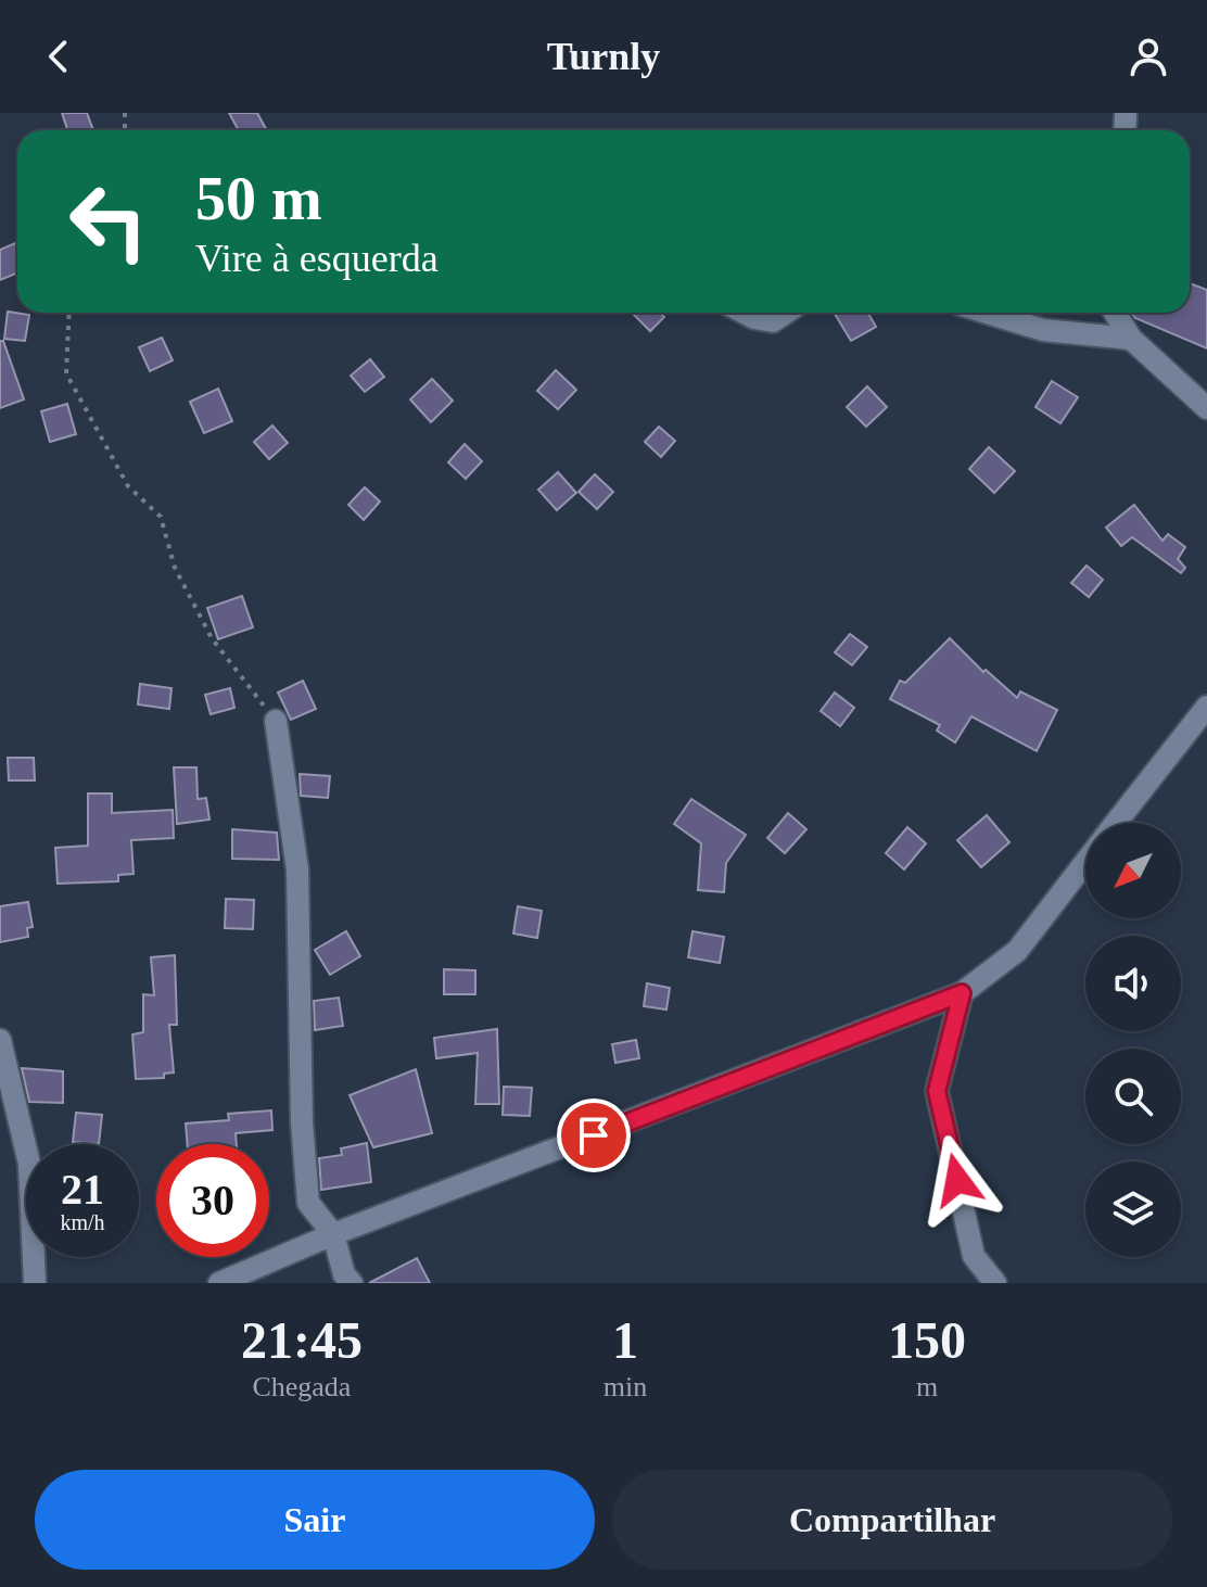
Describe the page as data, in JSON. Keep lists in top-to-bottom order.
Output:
{
  "north": "bottom left",
  "page": {
    "header": "Turnly",
    "turn": ["50 m", "Vire à esquerda"],
    "speed": "21 km/h",
    "limit": "30",
    "eta": [
      "21:45",
      "Chegada",
      "1",
      "min",
      "150",
      "m"
    ],
    "buttons": ["Sair", "Compartilhar"]
  }
}
